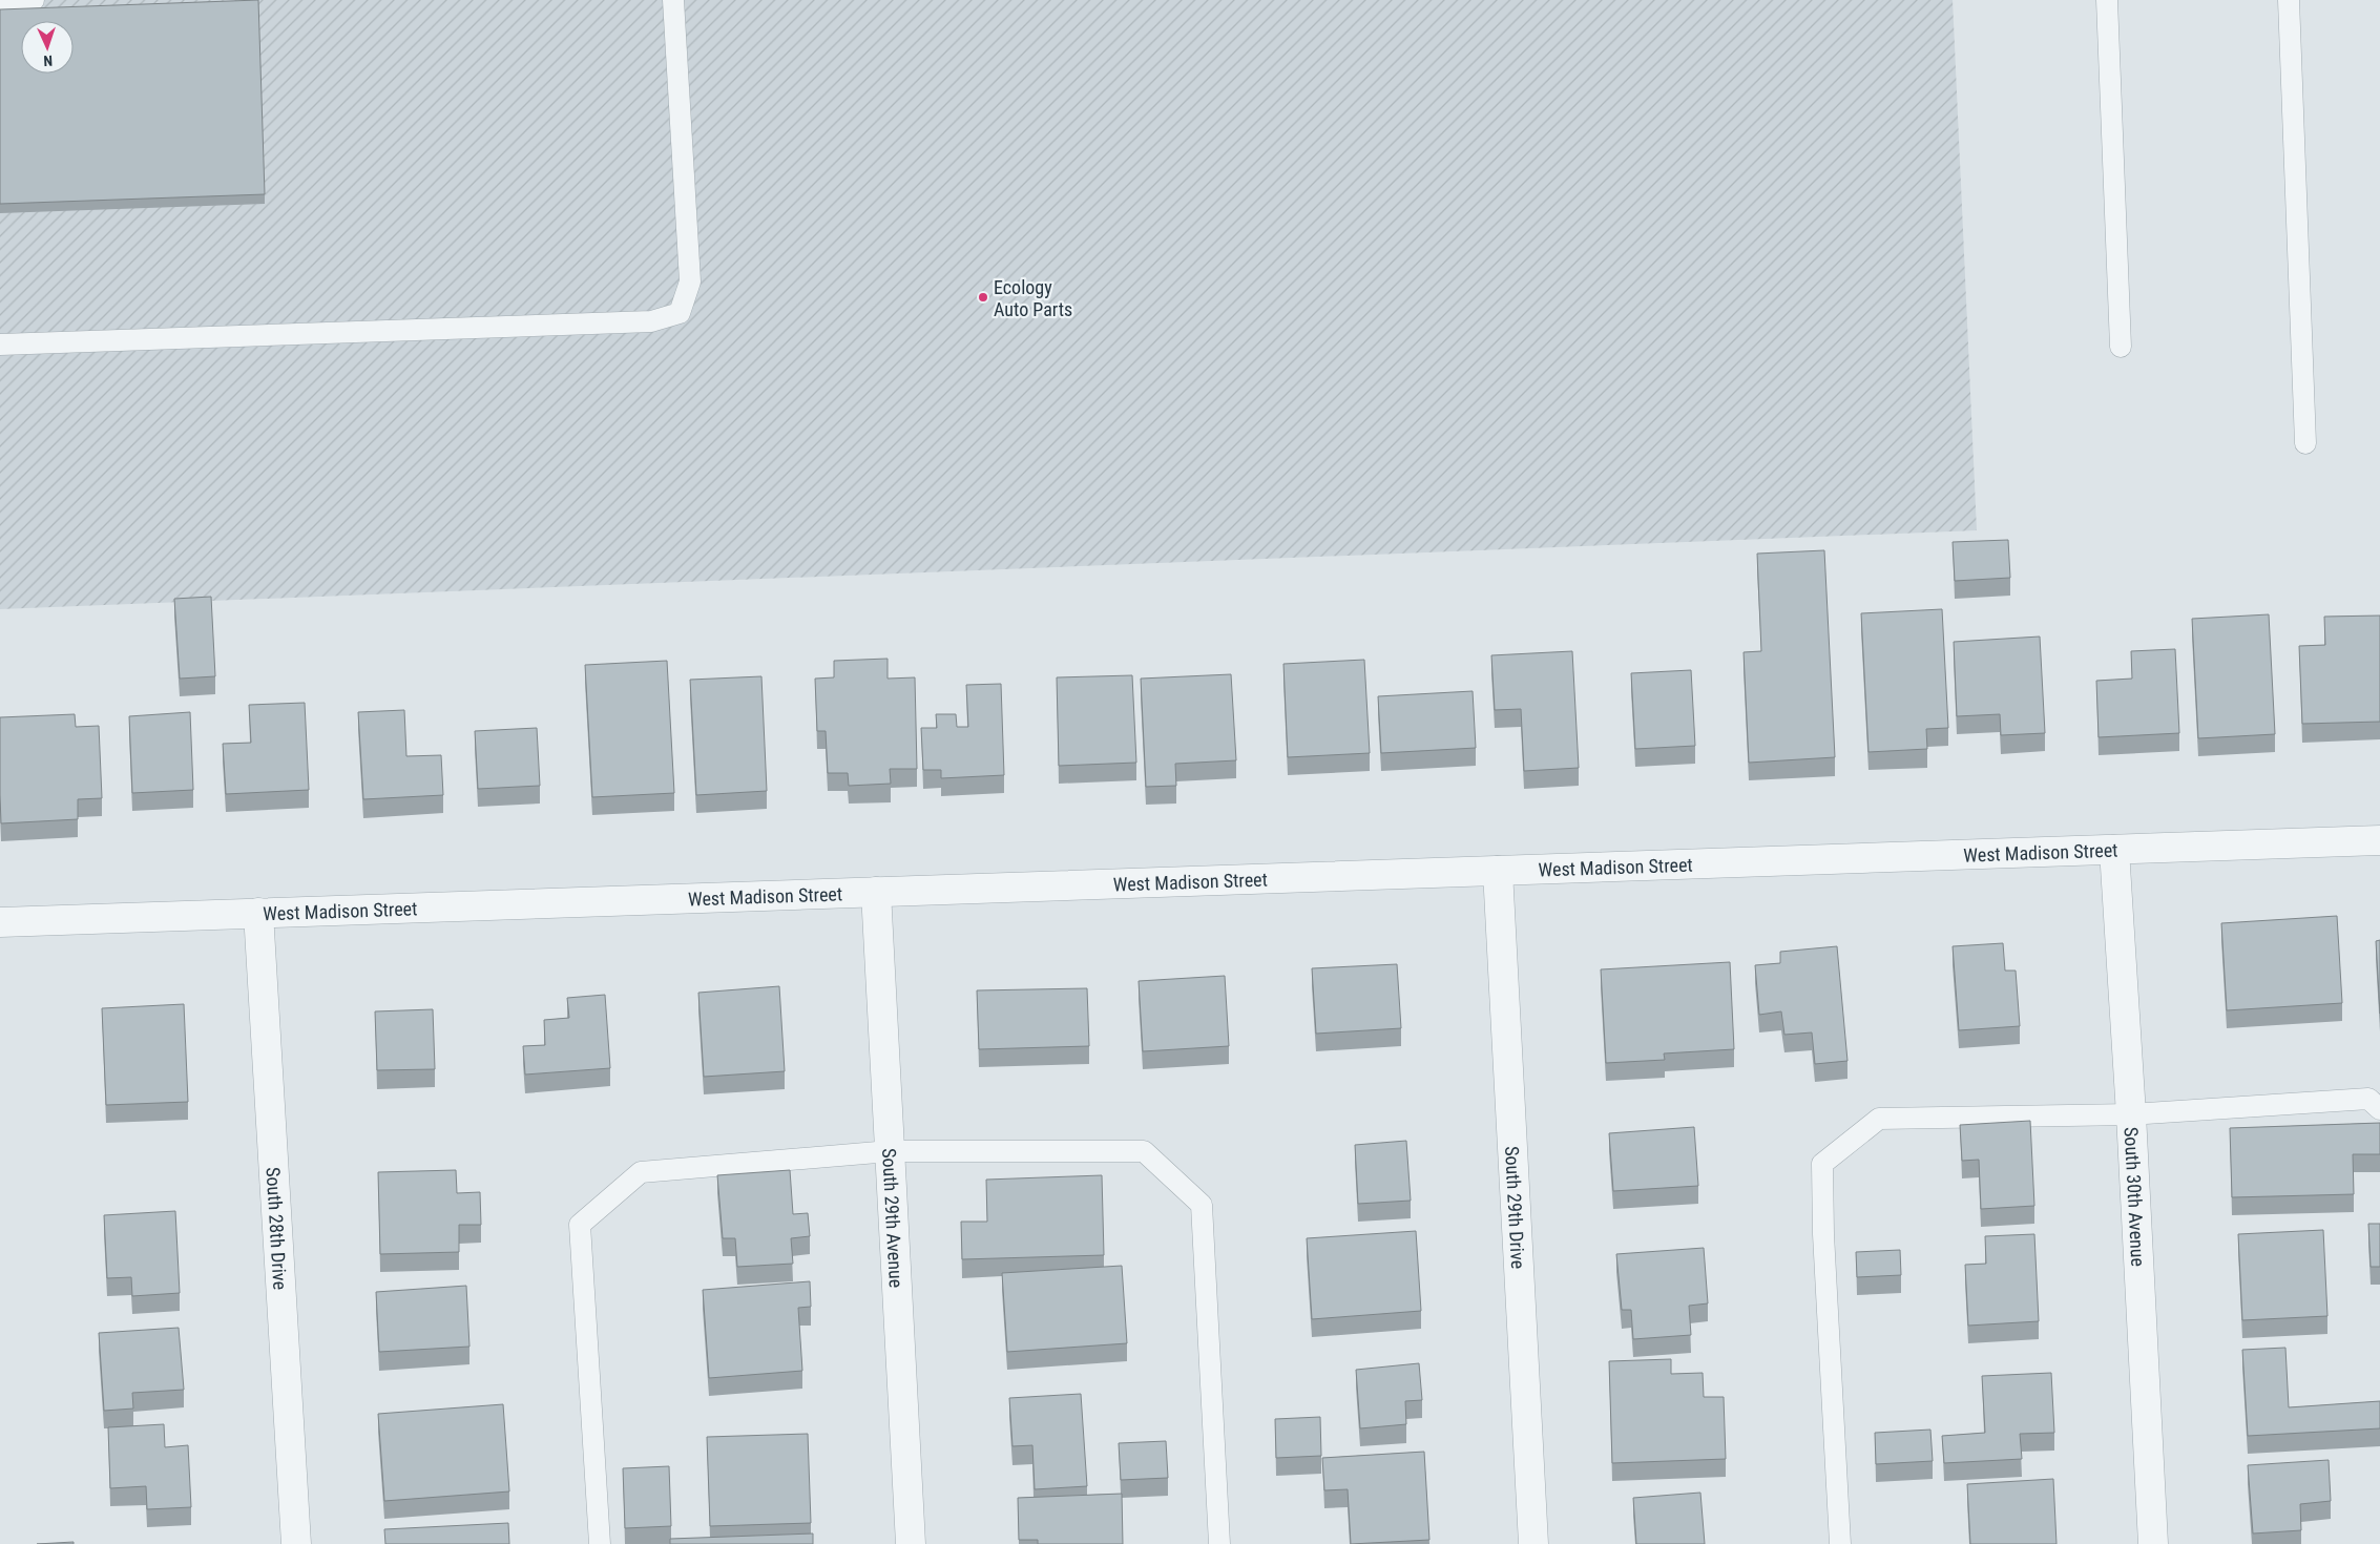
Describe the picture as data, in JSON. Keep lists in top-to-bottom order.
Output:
{
  "streets": {
    "street": [
      "West Madison Street",
      "South 30th Avenue",
      "South 29th Drive",
      "South 29th Avenue",
      "South 28th Drive"
    ]
  },
  "crossings": [
    ["West Madison Street", "South 30th Avenue"],
    ["West Madison Street", "South 29th Drive"],
    ["West Madison Street", "South 29th Avenue"],
    ["West Madison Street", "South 28th Drive"]
  ],
  "places": ["Ecology Auto Parts"],
  "north": "bottom"
}
